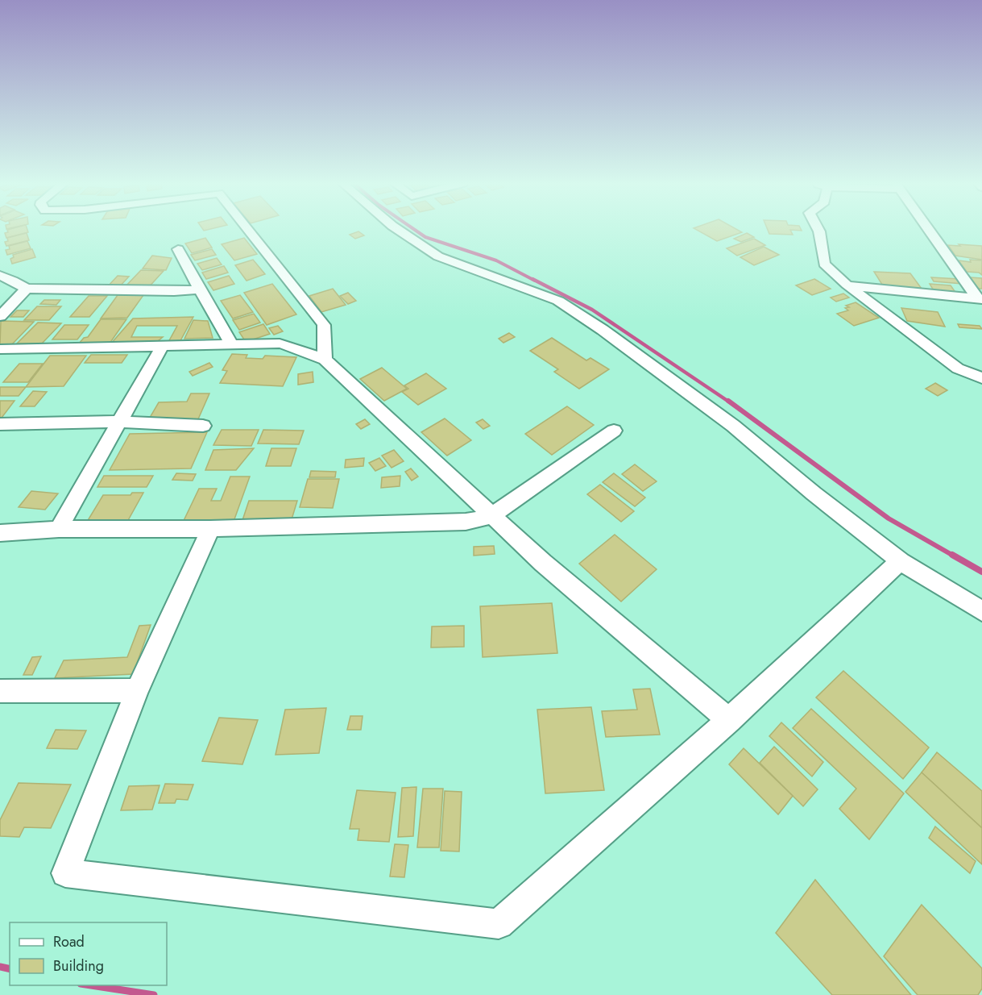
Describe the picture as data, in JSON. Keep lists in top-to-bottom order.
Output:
{
  "legend": ["Road", "Building"]
}
